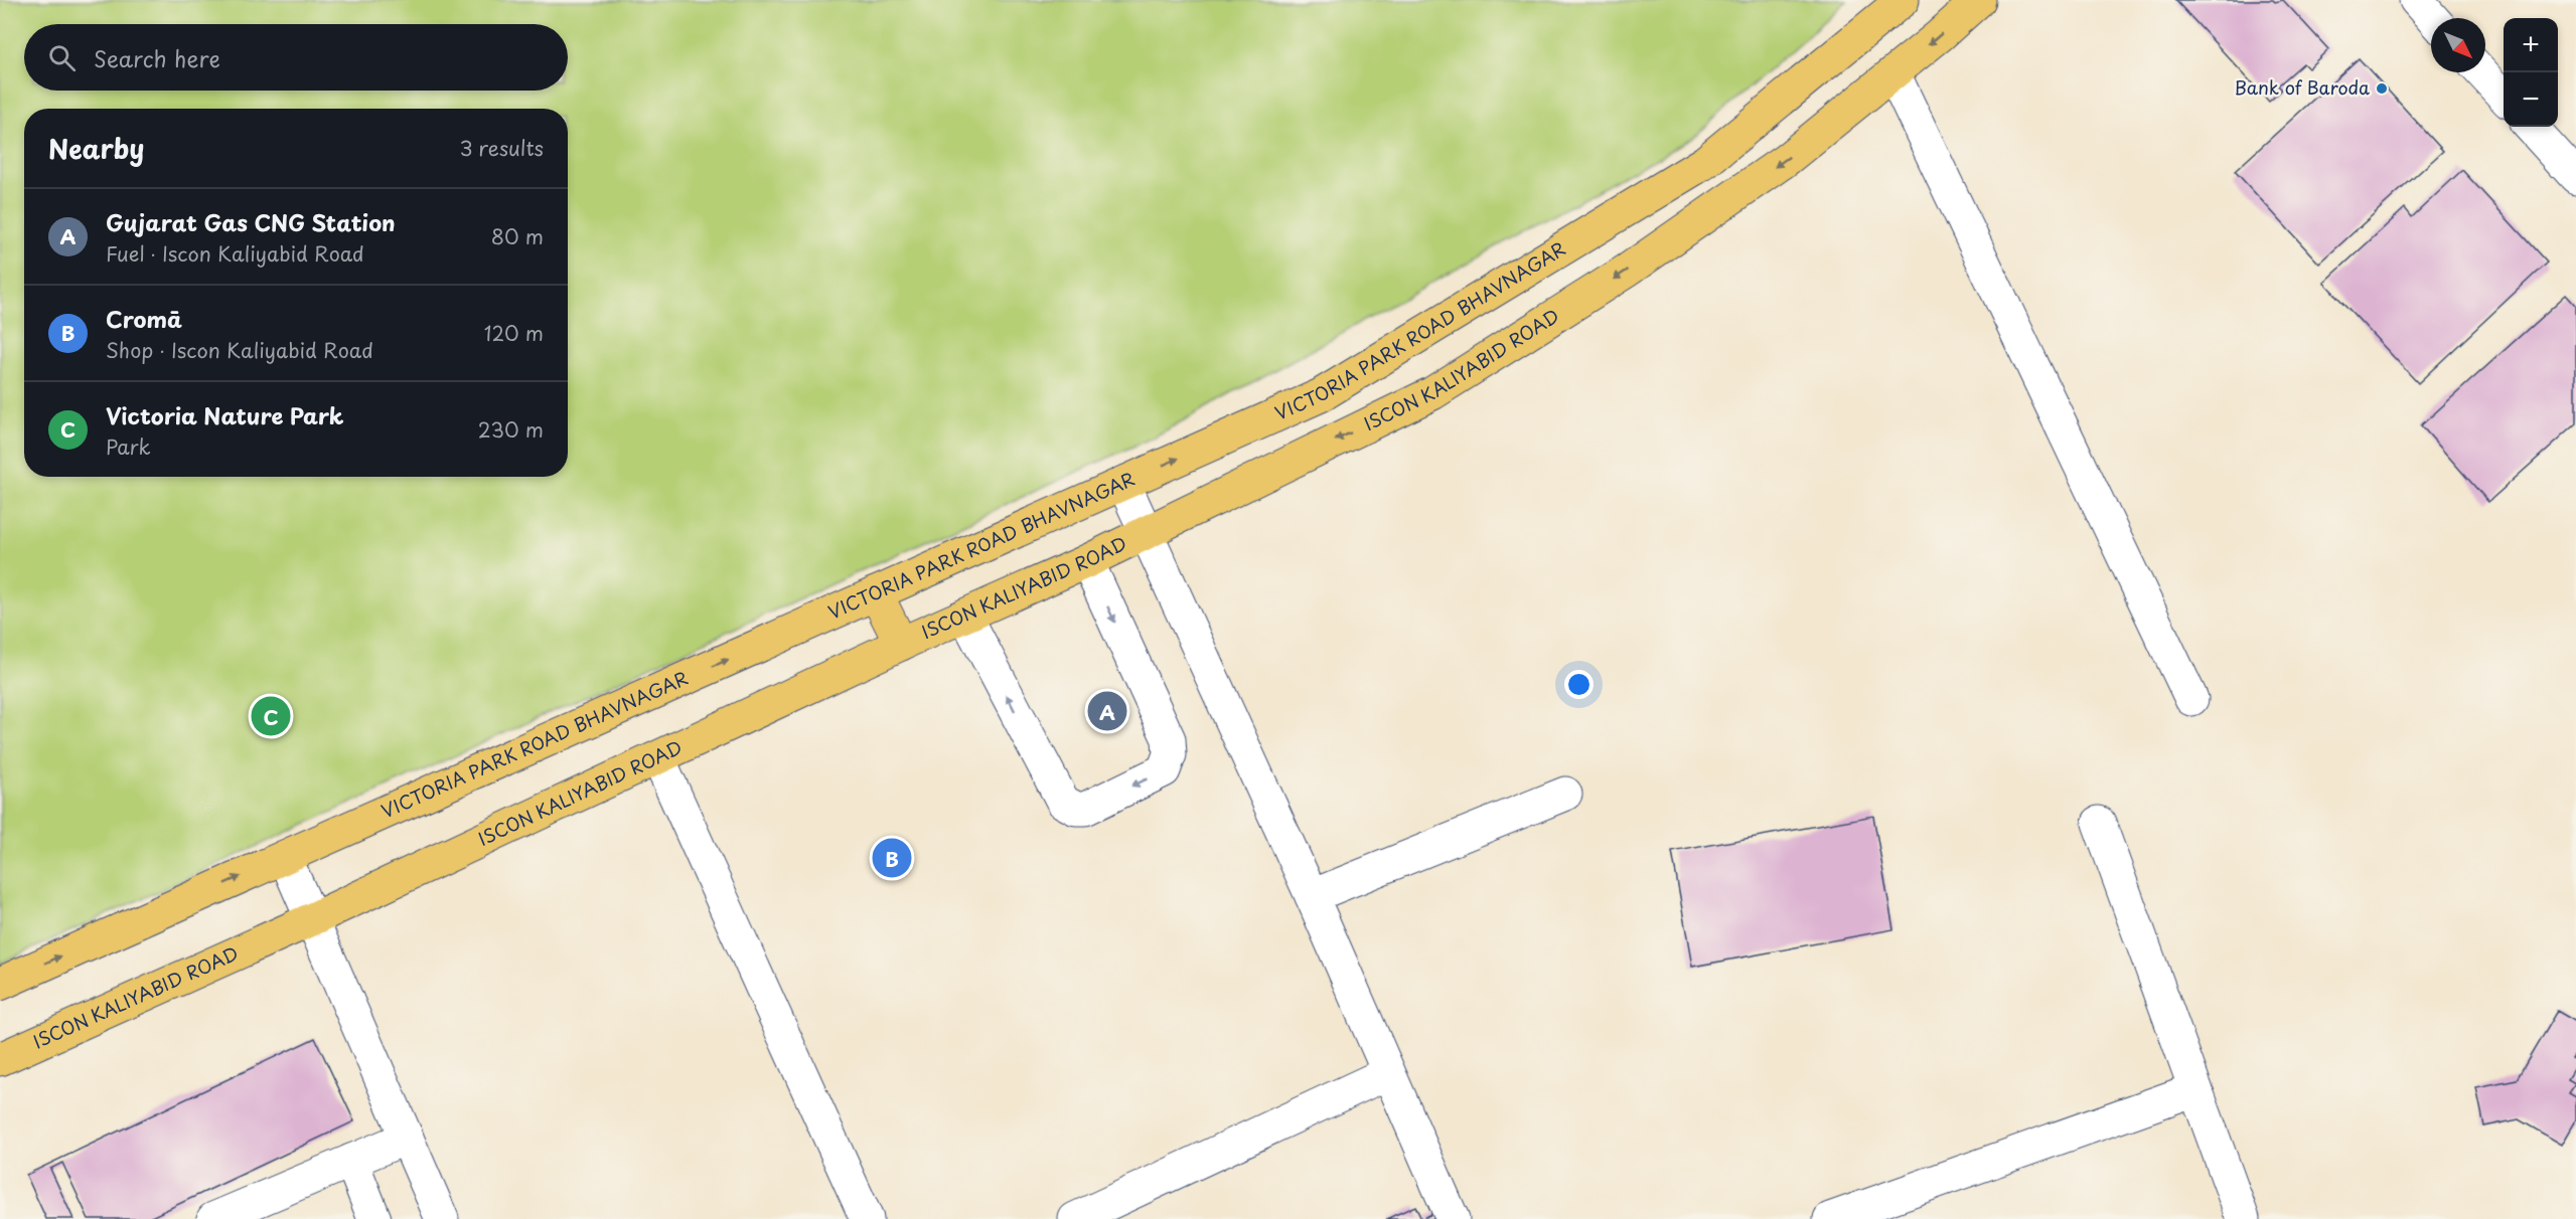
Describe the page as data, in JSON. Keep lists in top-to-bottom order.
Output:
{
  "streets": {
    "highway": ["VICTORIA PARK ROAD BHAVNAGAR", "ISCON KALIYABID ROAD"]
  },
  "one_way": ["VICTORIA PARK ROAD BHAVNAGAR", "ISCON KALIYABID ROAD"],
  "places": ["Bank of Baroda"],
  "north": "bottom right",
  "page": {
    "map_buttons": ["+", "−"],
    "search": "Search here",
    "heading": ["Nearby", "3 results"],
    "list": [
      {
        "mark": "A",
        "name": "Gujarat Gas CNG Station",
        "note": "Fuel · Iscon Kaliyabid Road",
        "value": "80 m"
      },
      {
        "mark": "B",
        "name": "Cromā",
        "note": "Shop · Iscon Kaliyabid Road",
        "value": "120 m"
      },
      {
        "mark": "C",
        "name": "Victoria Nature Park",
        "note": "Park",
        "value": "230 m"
      }
    ],
    "pins": ["A", "C", "B"]
  }
}
